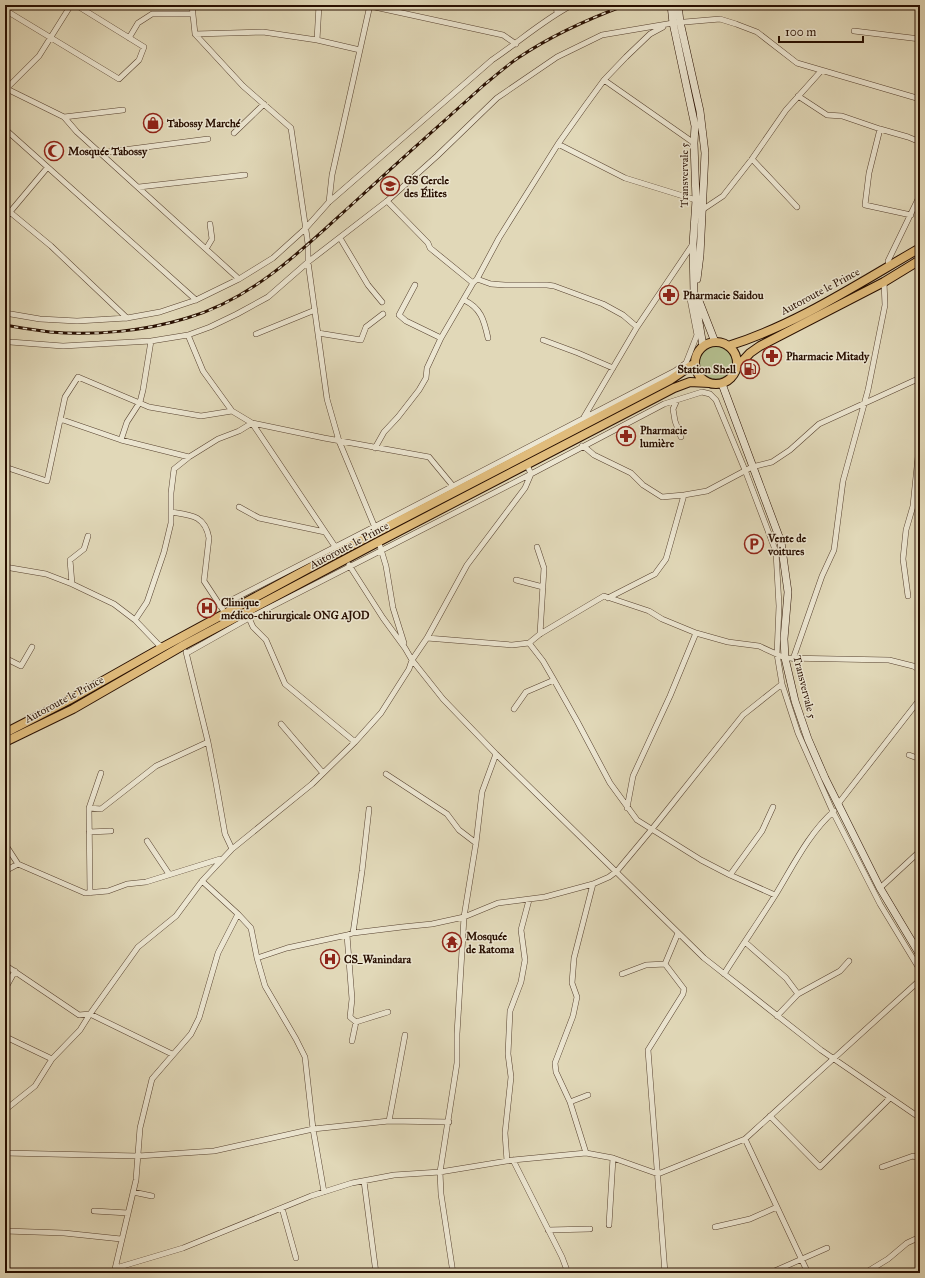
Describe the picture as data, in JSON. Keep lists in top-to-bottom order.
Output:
{
  "streets": {
    "main road": ["Transvervale 5", "Autoroute le Prince"]
  },
  "crossings": [
    ["Transvervale 5", "Autoroute le Prince"]
  ],
  "places": {
    "shop": ["Tabossy Marché"],
    "mosque": ["Mosquée Tabossy"],
    "school or university": ["GS Cercle des Élites"],
    "pharmacy": ["Pharmacie Saidou", "Pharmacie Mitady", "Pharmacie lumière"],
    "fuel station": ["Station Shell"],
    "parking": ["Vente de voitures"],
    "hospital": ["Clinique médico-chirurgicale ONG AJOD", "CS_Wanindara"],
    "temple": ["Mosquée de Ratoma"]
  },
  "scale_bar": "100 m"
}
